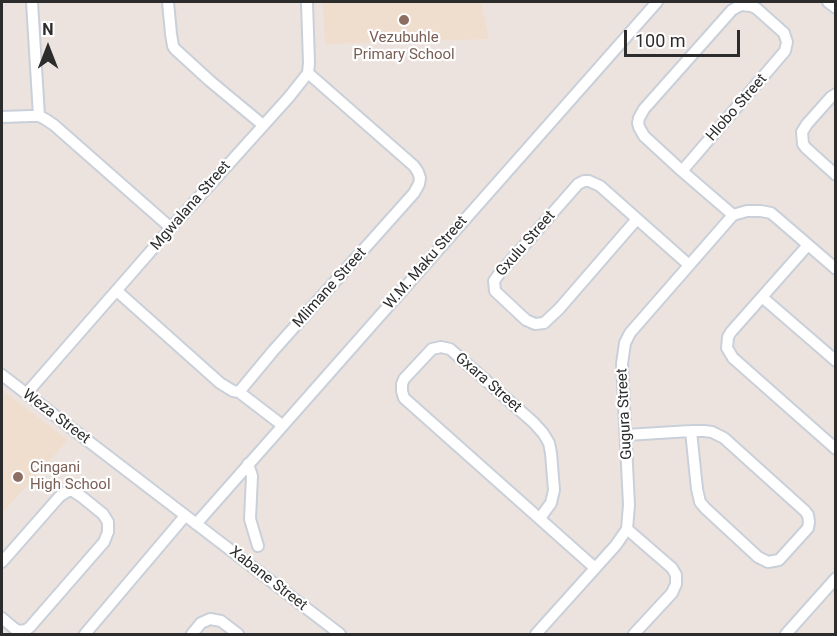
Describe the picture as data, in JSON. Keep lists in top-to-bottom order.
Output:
{
  "streets": {
    "street": [
      "Hlobo Street",
      "Mgwalana Street",
      "Gxulu Street",
      "W.M. Maku Street",
      "Mlimane Street",
      "Gxara Street",
      "Gugura Street",
      "Weza Street",
      "Xabane Street"
    ]
  },
  "crossings": [
    ["Hlobo Street", "Gugura Street"],
    ["Mgwalana Street", "Mlimane Street"],
    ["Mgwalana Street", "Weza Street"],
    ["Gxulu Street", "Gugura Street"],
    ["W.M. Maku Street", "Weza Street"],
    ["W.M. Maku Street", "Xabane Street"],
    ["Weza Street", "Xabane Street"]
  ],
  "places": ["Vezubuhle Primary School", "Cingani High School"],
  "scale_bar": "100 m",
  "north": "top"
}
